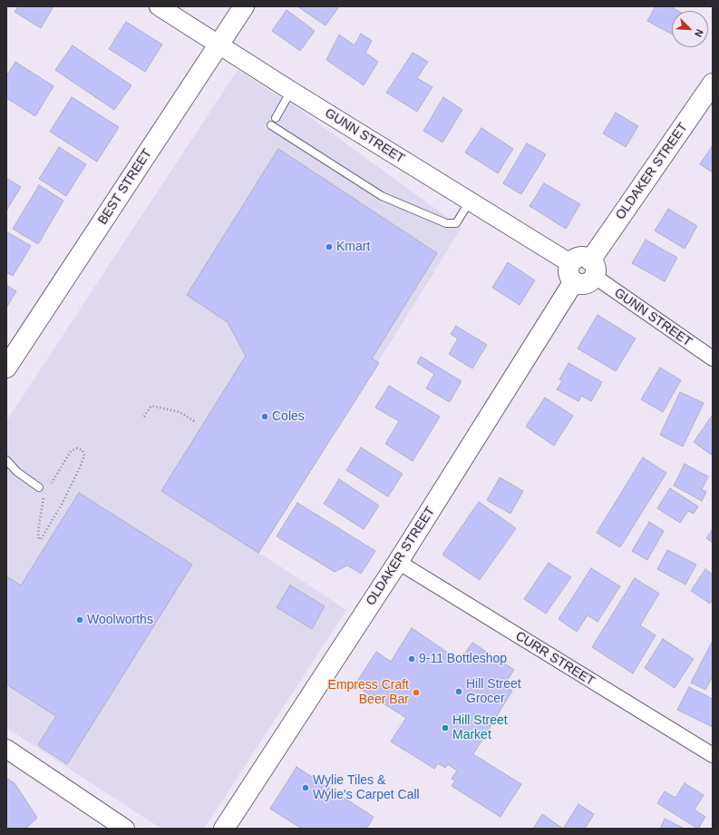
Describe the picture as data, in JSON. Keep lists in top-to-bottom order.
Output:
{
  "streets": {
    "main road": ["OLDAKER STREET", "BEST STREET"],
    "street": ["GUNN STREET", "CURR STREET"]
  },
  "crossings": [
    ["GUNN STREET", "OLDAKER STREET"],
    ["GUNN STREET", "BEST STREET"],
    ["OLDAKER STREET", "CURR STREET"]
  ],
  "places": [
    "Kmart",
    "Coles",
    "Woolworths",
    "9-11 Bottleshop",
    "Hill Street Grocer",
    "Empress Craft Beer Bar",
    "Hill Street Market",
    "Wylie Tiles & Wylie's Carpet Call"
  ],
  "north": "bottom right"
}
